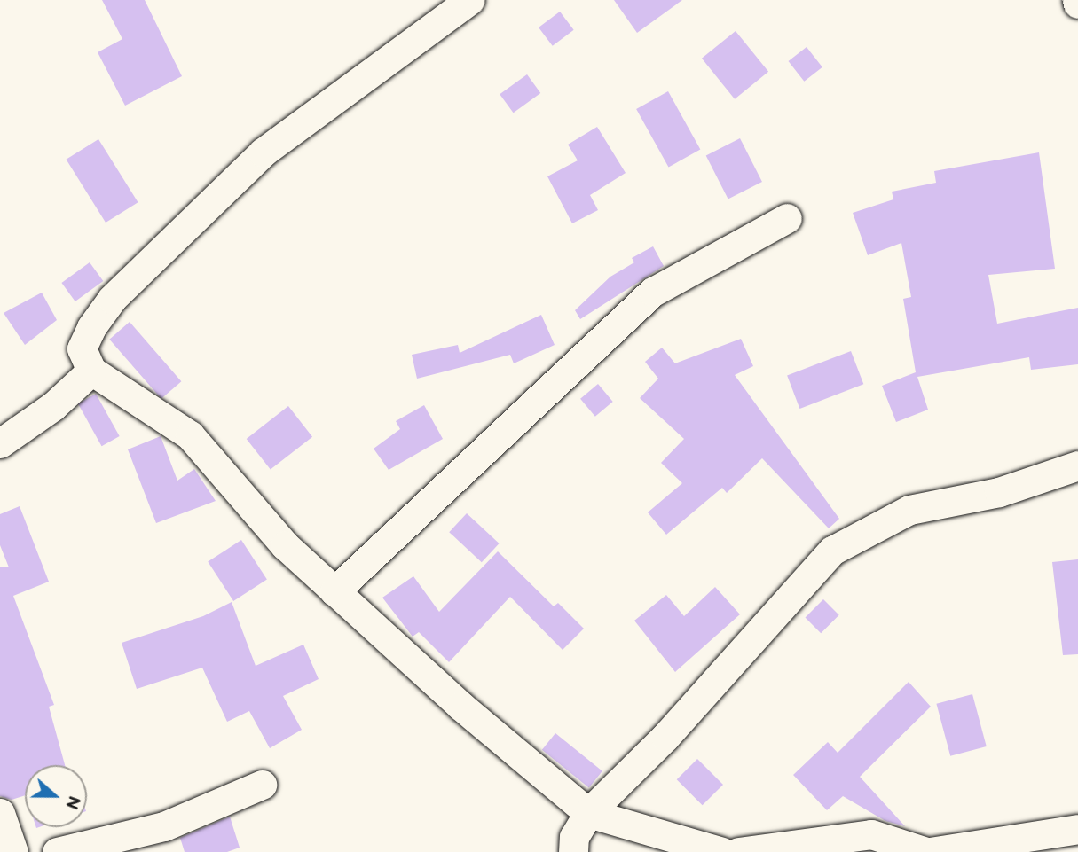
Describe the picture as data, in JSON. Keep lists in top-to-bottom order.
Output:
{
  "north": "right"
}
